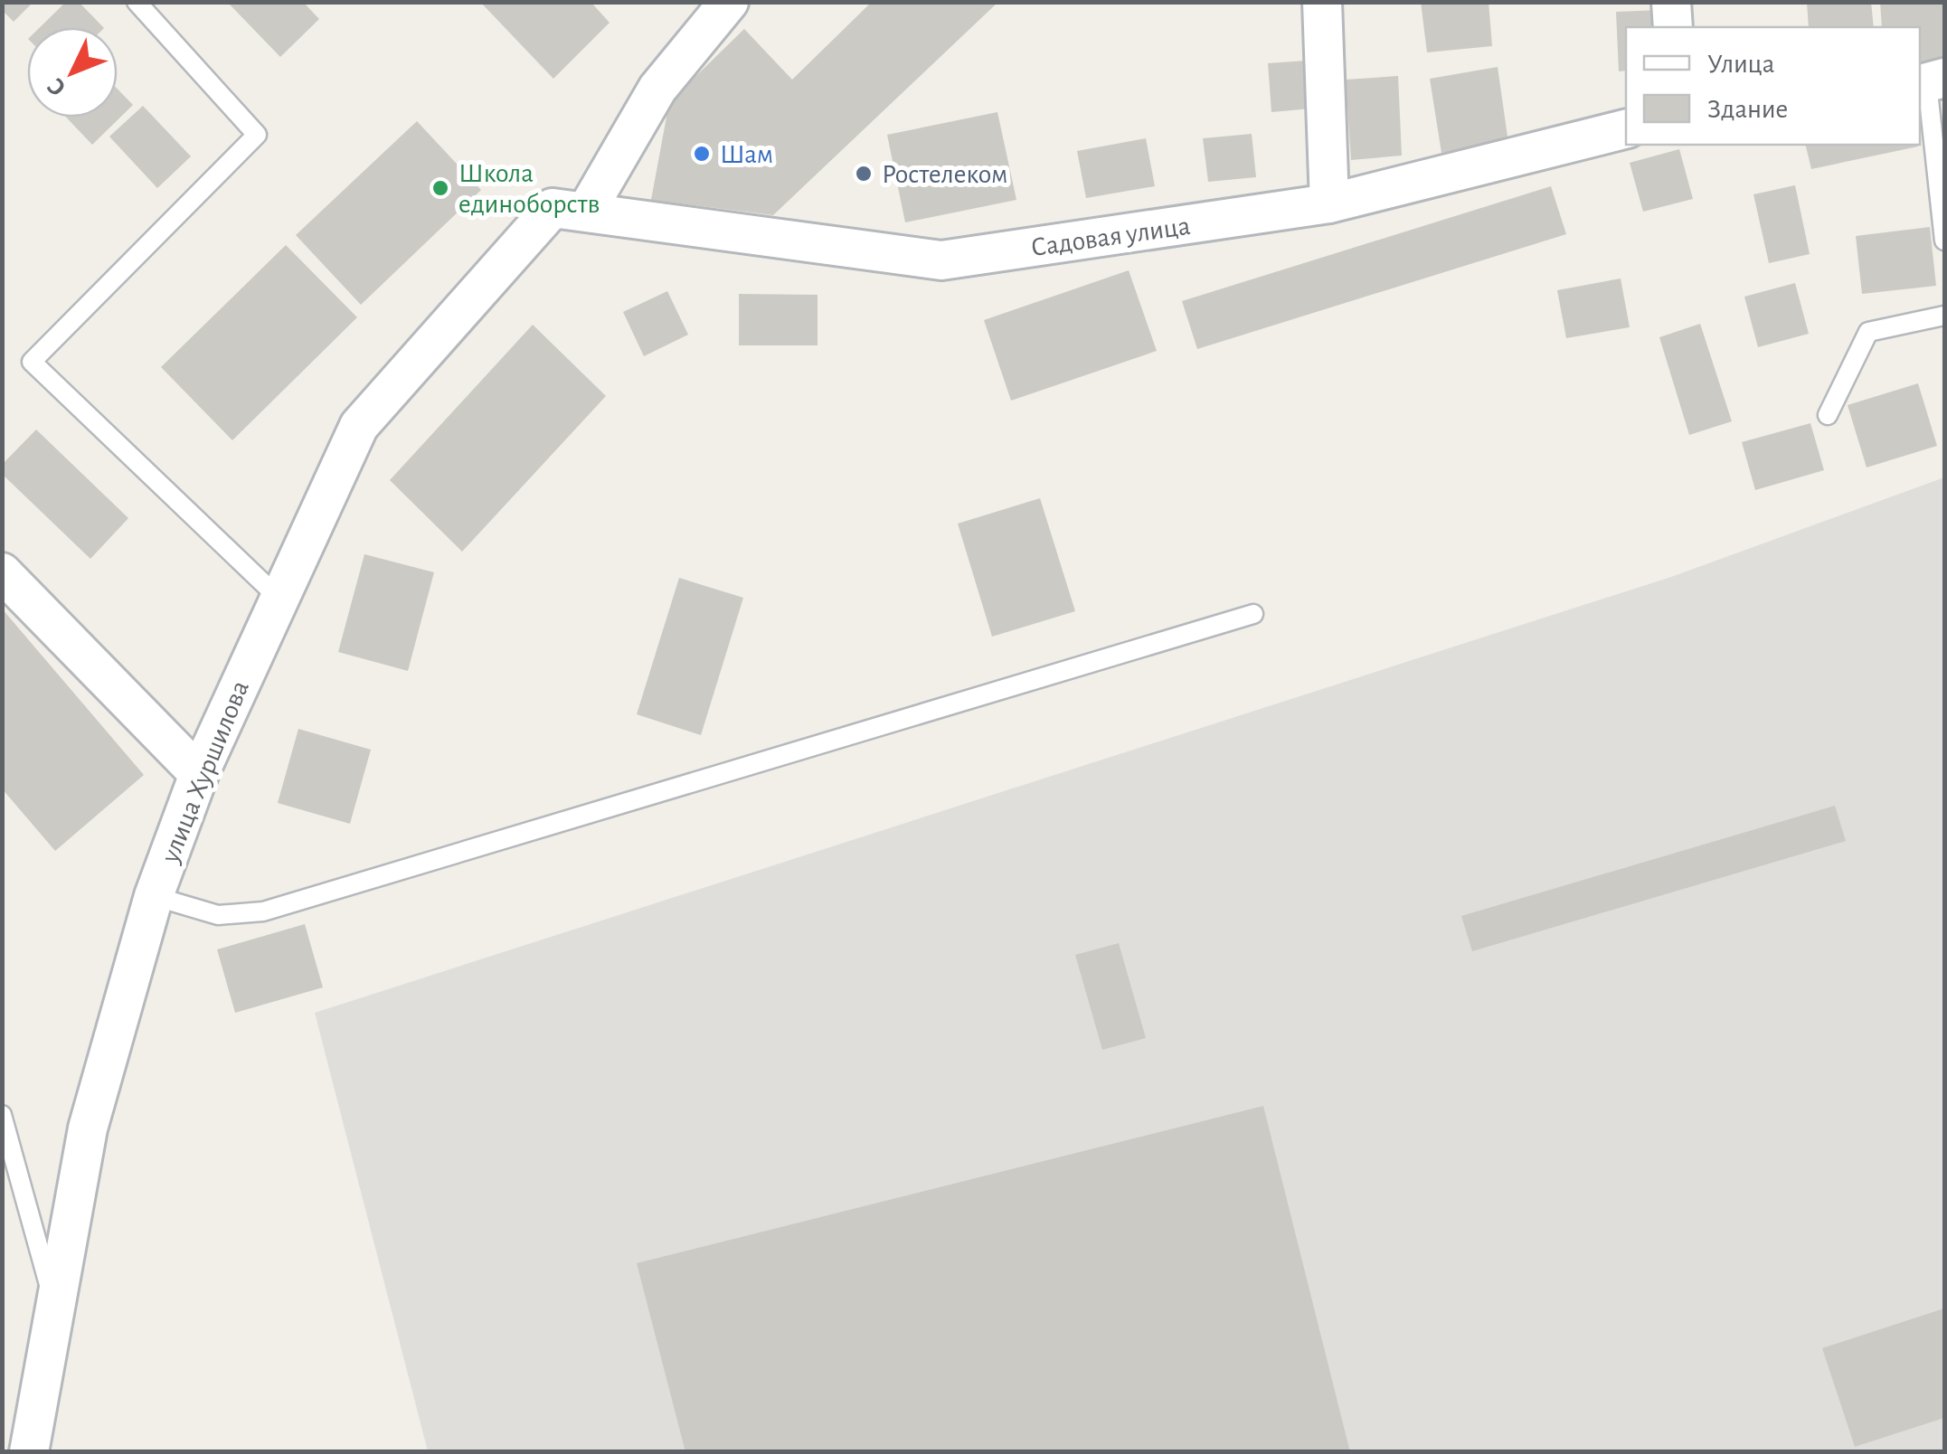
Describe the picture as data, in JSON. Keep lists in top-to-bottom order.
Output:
{
  "streets": {
    "street": ["Садовая улица", "улица Хуршилова"]
  },
  "crossings": [
    ["Садовая улица", "улица Хуршилова"]
  ],
  "places": ["Шам", "Ростелеком", "Школа единоборств"],
  "legend": ["Улица", "Здание"],
  "north": "bottom left"
}
